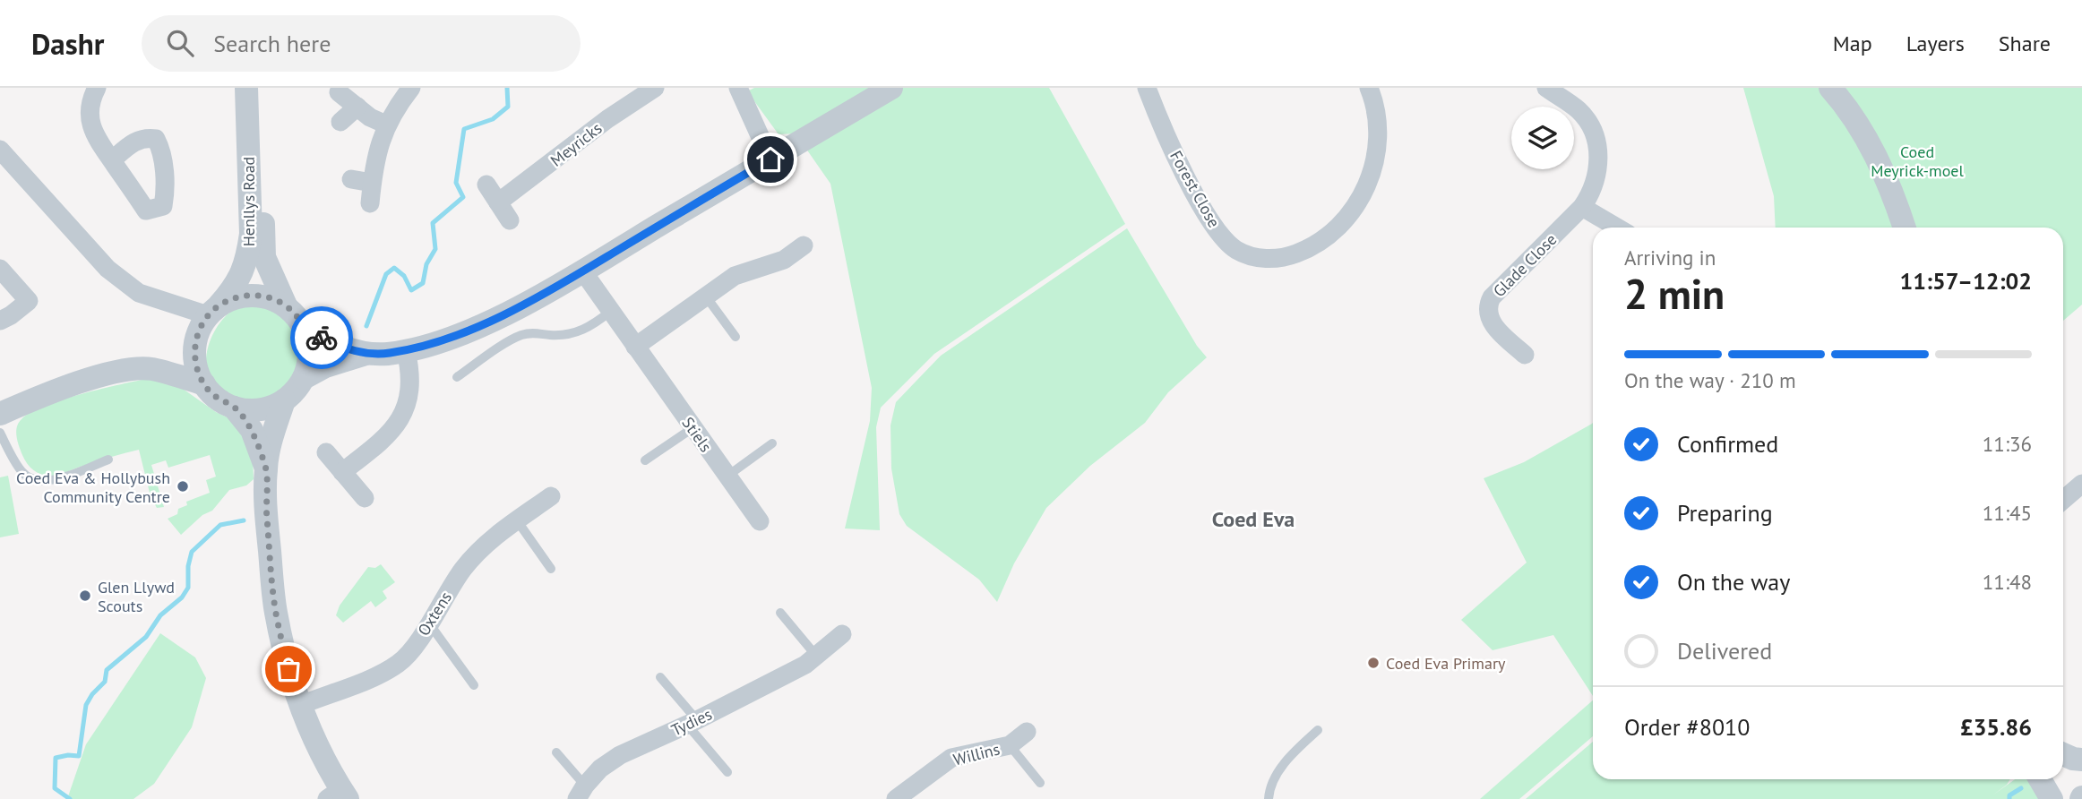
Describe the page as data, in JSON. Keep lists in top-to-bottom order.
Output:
{
  "streets": {
    "street": [
      "Meyricks",
      "Forest Close",
      "Henllys Road",
      "Glade Close",
      "Stiels",
      "Oxtens",
      "Tydies",
      "Willins"
    ]
  },
  "districts": ["Coed Eva"],
  "parks": ["Coed Meyrick-moel"],
  "places": ["Coed Eva & Hollybush Community Centre", "Glen Llywd Scouts", "Coed Eva Primary"],
  "page": {
    "header": "Dashr",
    "search": "Search here",
    "nav": ["Map", "Layers", "Share"],
    "heading": ["2 min", "Arriving in", "11:57–12:02"],
    "panel": ["Order #8010", "£35.86"],
    "bar": "On the way · 210 m",
    "list": [
      ["Confirmed", "11:36"],
      ["Preparing", "11:45"],
      ["On the way", "11:48"],
      "Delivered"
    ]
  }
}
